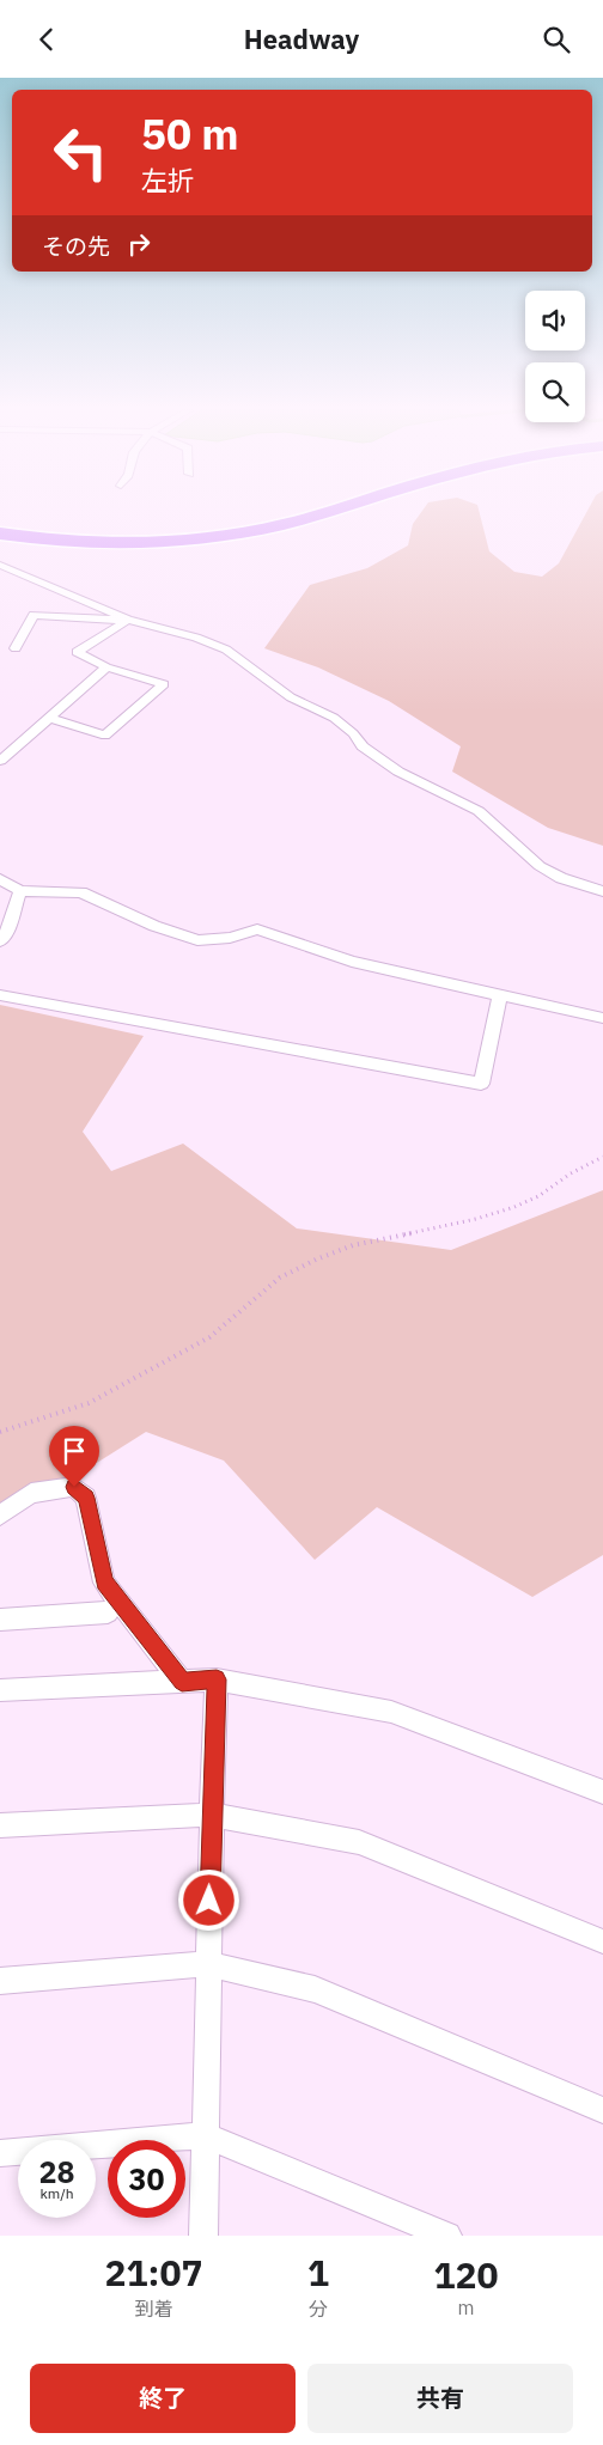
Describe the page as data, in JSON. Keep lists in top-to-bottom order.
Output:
{
  "page": {
    "header": "Headway",
    "turn": ["50 m", "左折"],
    "then": "その先",
    "speed": "28 km/h",
    "limit": "30",
    "eta": [
      "21:07",
      "到着",
      "1",
      "分",
      "120",
      "m"
    ],
    "buttons": ["終了", "共有"]
  }
}
